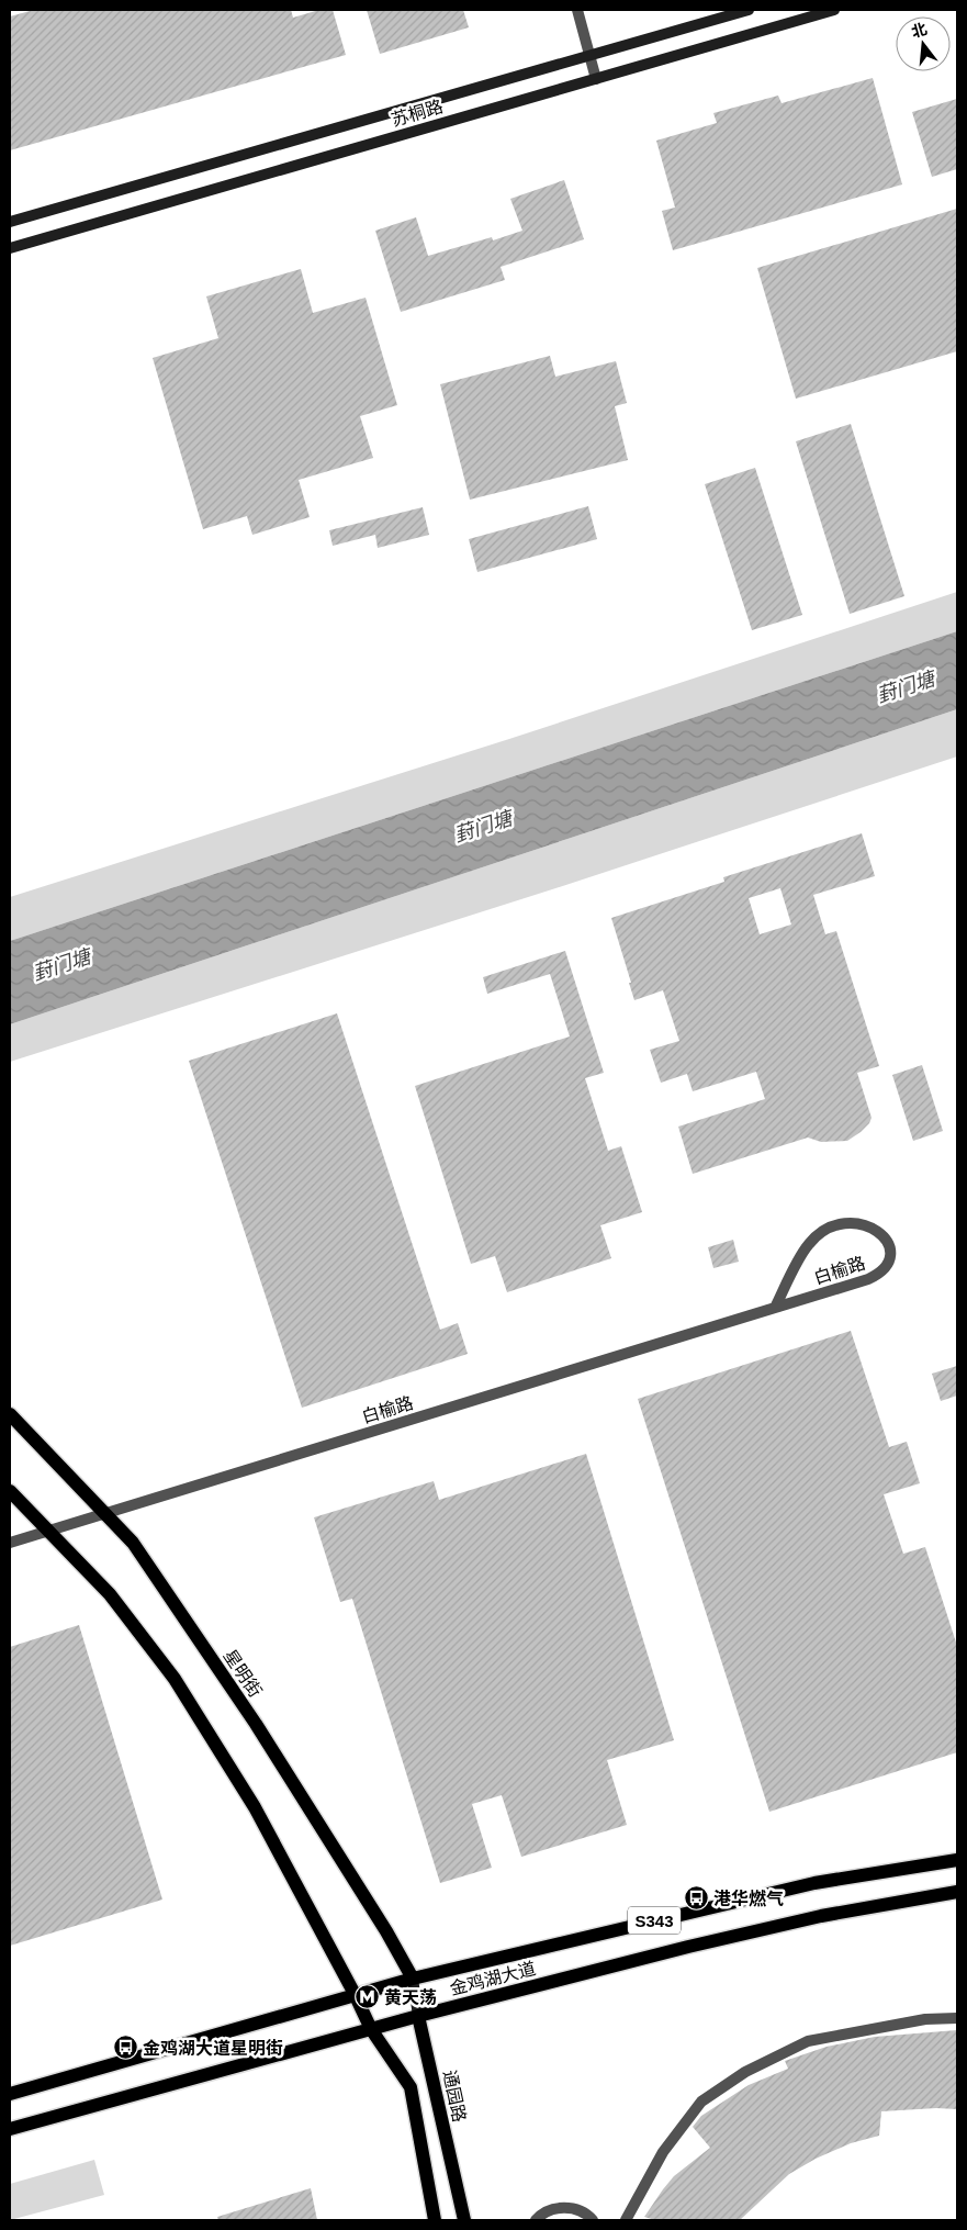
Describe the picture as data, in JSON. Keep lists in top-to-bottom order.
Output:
{
  "streets": {
    "main road": [
      "苏桐路",
      "星明街",
      "S343",
      "金鸡湖大道",
      "通园路"
    ],
    "street": ["白榆路"]
  },
  "crossings": [
    ["白榆路", "星明街"],
    ["星明街", "金鸡湖大道"],
    ["星明街", "通园路"],
    ["金鸡湖大道", "通园路"]
  ],
  "water": ["葑门塘"],
  "places": {
    "bus stop": ["港华燃气", "金鸡湖大道星明街"],
    "metro station": ["黄天荡"]
  },
  "north": "top"
}
